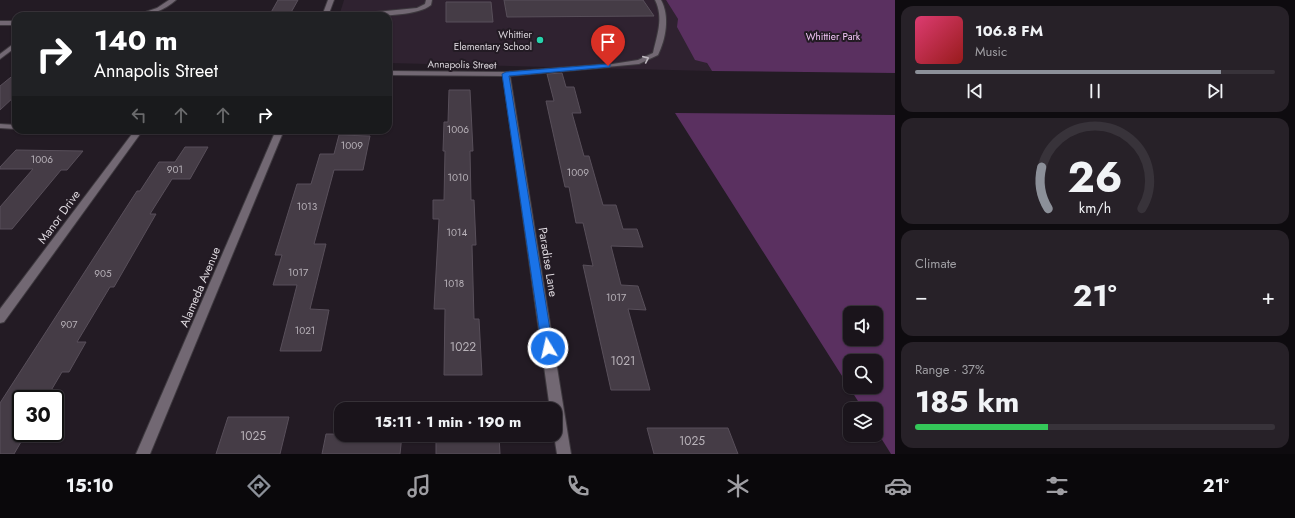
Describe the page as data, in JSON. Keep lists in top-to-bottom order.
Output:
{
  "streets": {
    "street": [
      "Annapolis Street",
      "Manor Drive",
      "Paradise Lane",
      "Alameda Avenue"
    ]
  },
  "crossings": [
    ["Annapolis Street", "Paradise Lane"]
  ],
  "one_way": ["Annapolis Street"],
  "parks": ["Whittier Park"],
  "places": ["Whittier Elementary School"],
  "house_numbers": [
    "1006",
    "1009",
    "1006",
    "901",
    "1009",
    "1010",
    "1013",
    "1014",
    "1017",
    "905",
    "1018",
    "1017",
    "907",
    "1021",
    "1022",
    "1021",
    "1025",
    "1025"
  ],
  "page": {
    "turn": ["140 m", "Annapolis Street"],
    "song": ["106.8 FM", "Music"],
    "tile": [
      "Climate",
      ["Range · 37%", "185 km"]
    ],
    "heat": ["−", "21°", "+"],
    "limit": "30",
    "trip": "15:11 · 1 min · 190 m",
    "tabs": ["15:10", "21°"],
    "gauge": ["26", "km/h"]
  }
}
